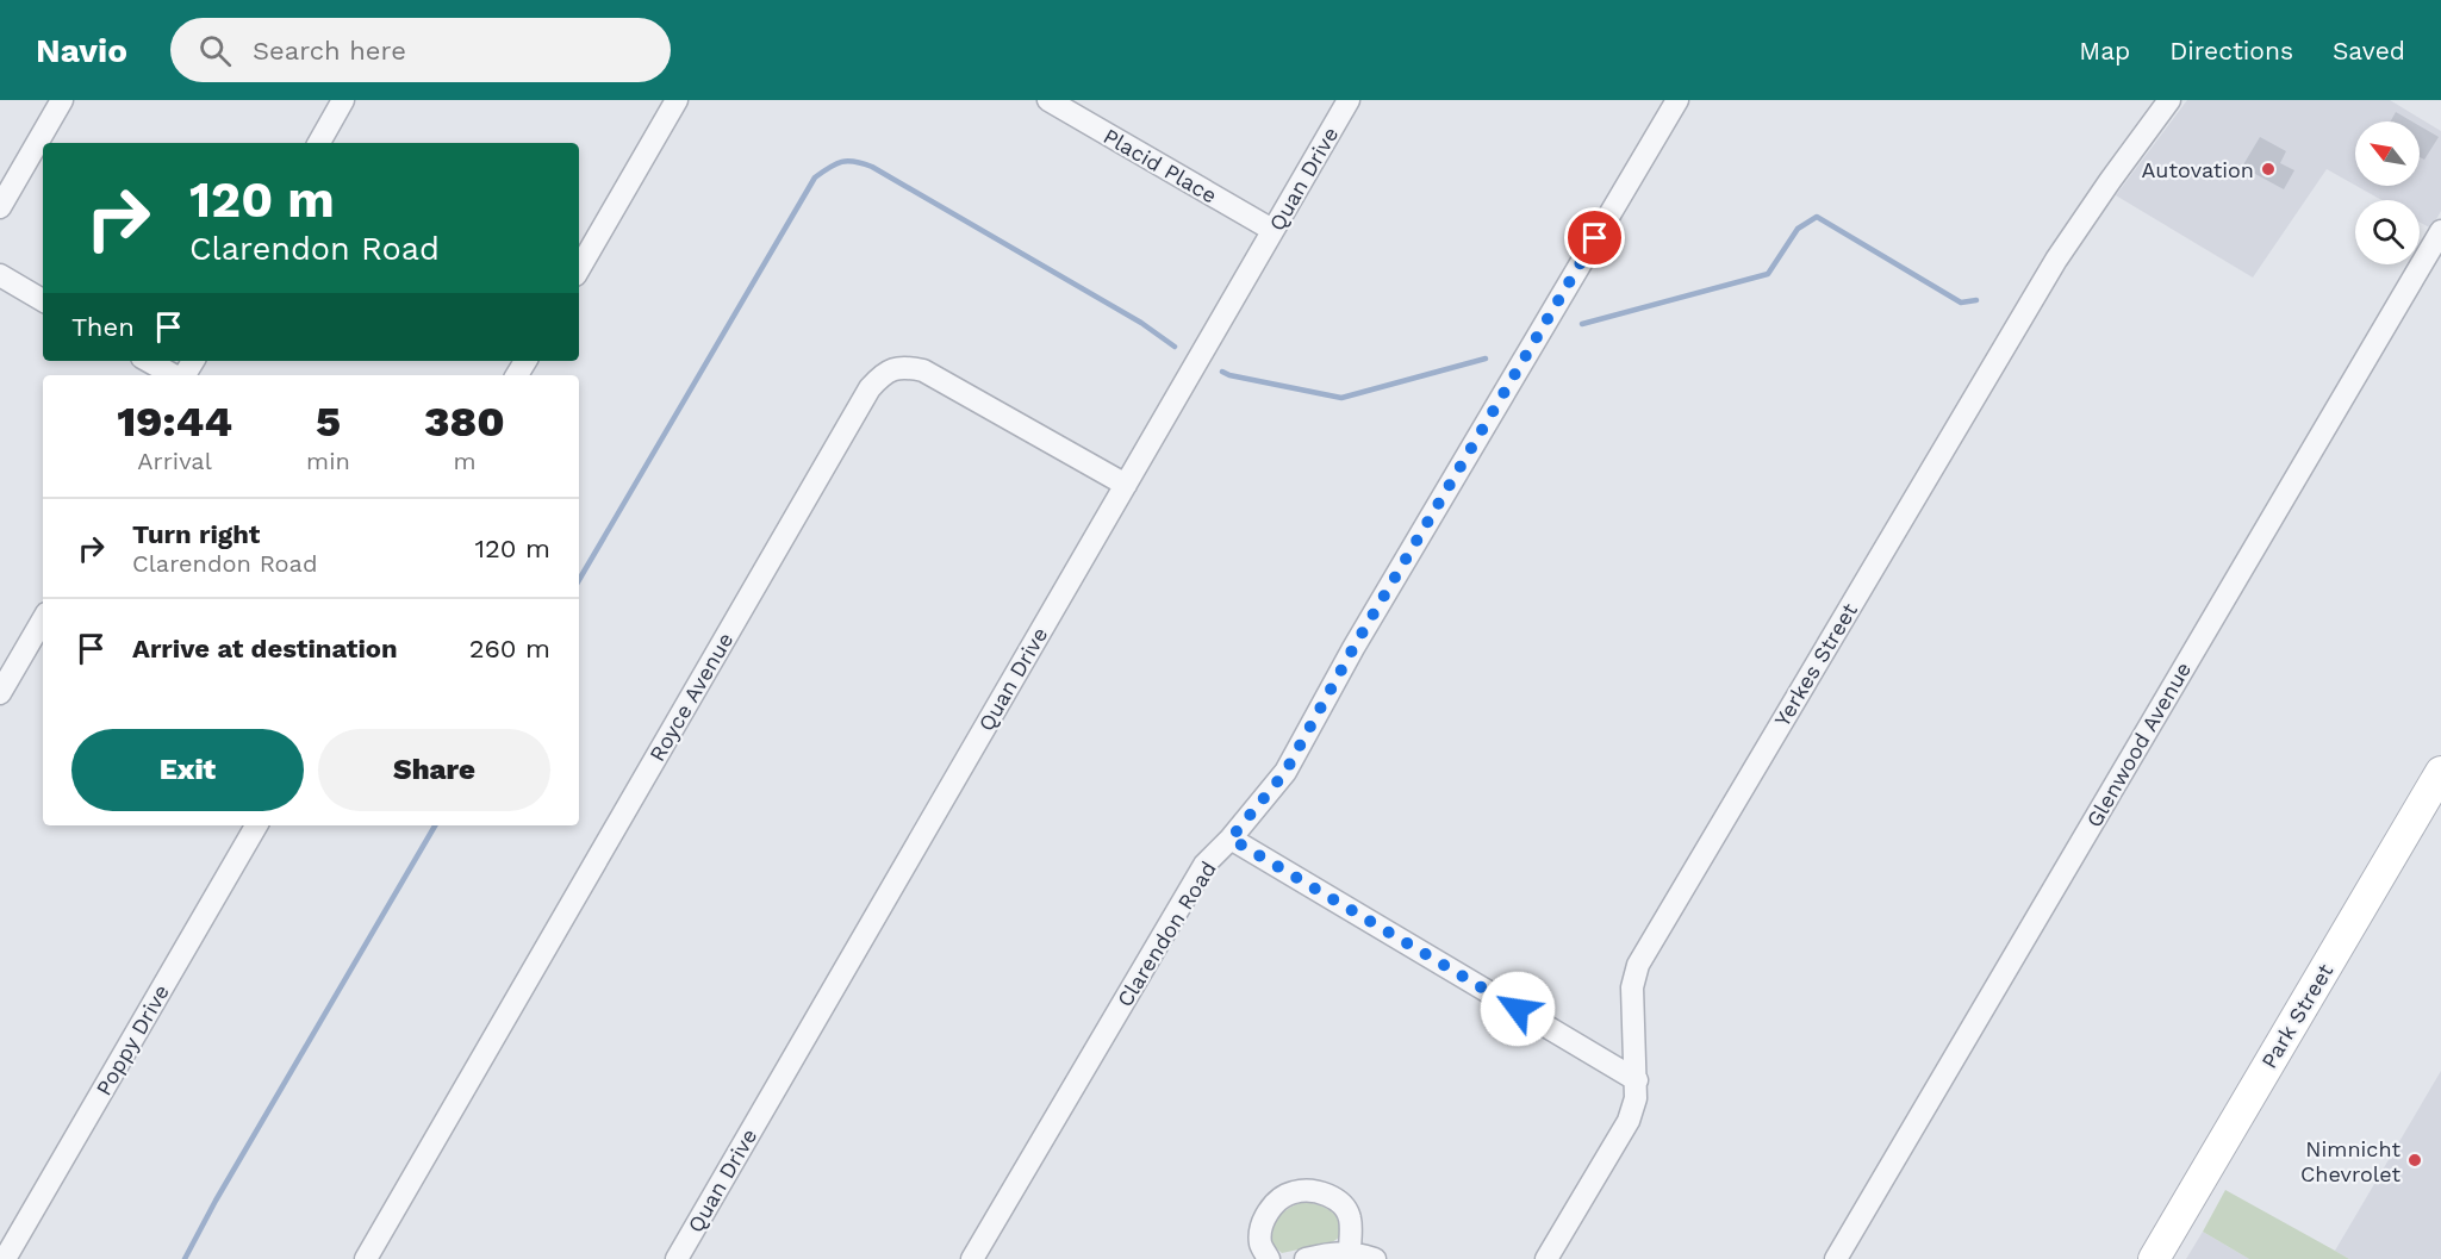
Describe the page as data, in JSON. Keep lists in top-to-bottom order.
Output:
{
  "streets": {
    "street": [
      "Placid Place",
      "Quan Drive",
      "Yerkes Street",
      "Royce Avenue",
      "Glenwood Avenue",
      "Clarendon Road",
      "Park Street",
      "Poppy Drive"
    ]
  },
  "crossings": [
    ["Placid Place", "Quan Drive"],
    ["Quan Drive", "Royce Avenue"]
  ],
  "places": ["Autovation", "Nimnicht Chevrolet"],
  "north": "top left",
  "page": {
    "header": "Navio",
    "search": "Search here",
    "nav": ["Map", "Directions", "Saved"],
    "turn": ["120 m", "Clarendon Road"],
    "then": "Then",
    "eta": [
      "19:44",
      "Arrival",
      "5",
      "min",
      "380",
      "m"
    ],
    "list": [
      {
        "name": "Turn right",
        "note": "Clarendon Road",
        "value": "120 m"
      },
      {
        "name": "Arrive at destination",
        "value": "260 m"
      }
    ],
    "buttons": ["Exit", "Share"]
  }
}
